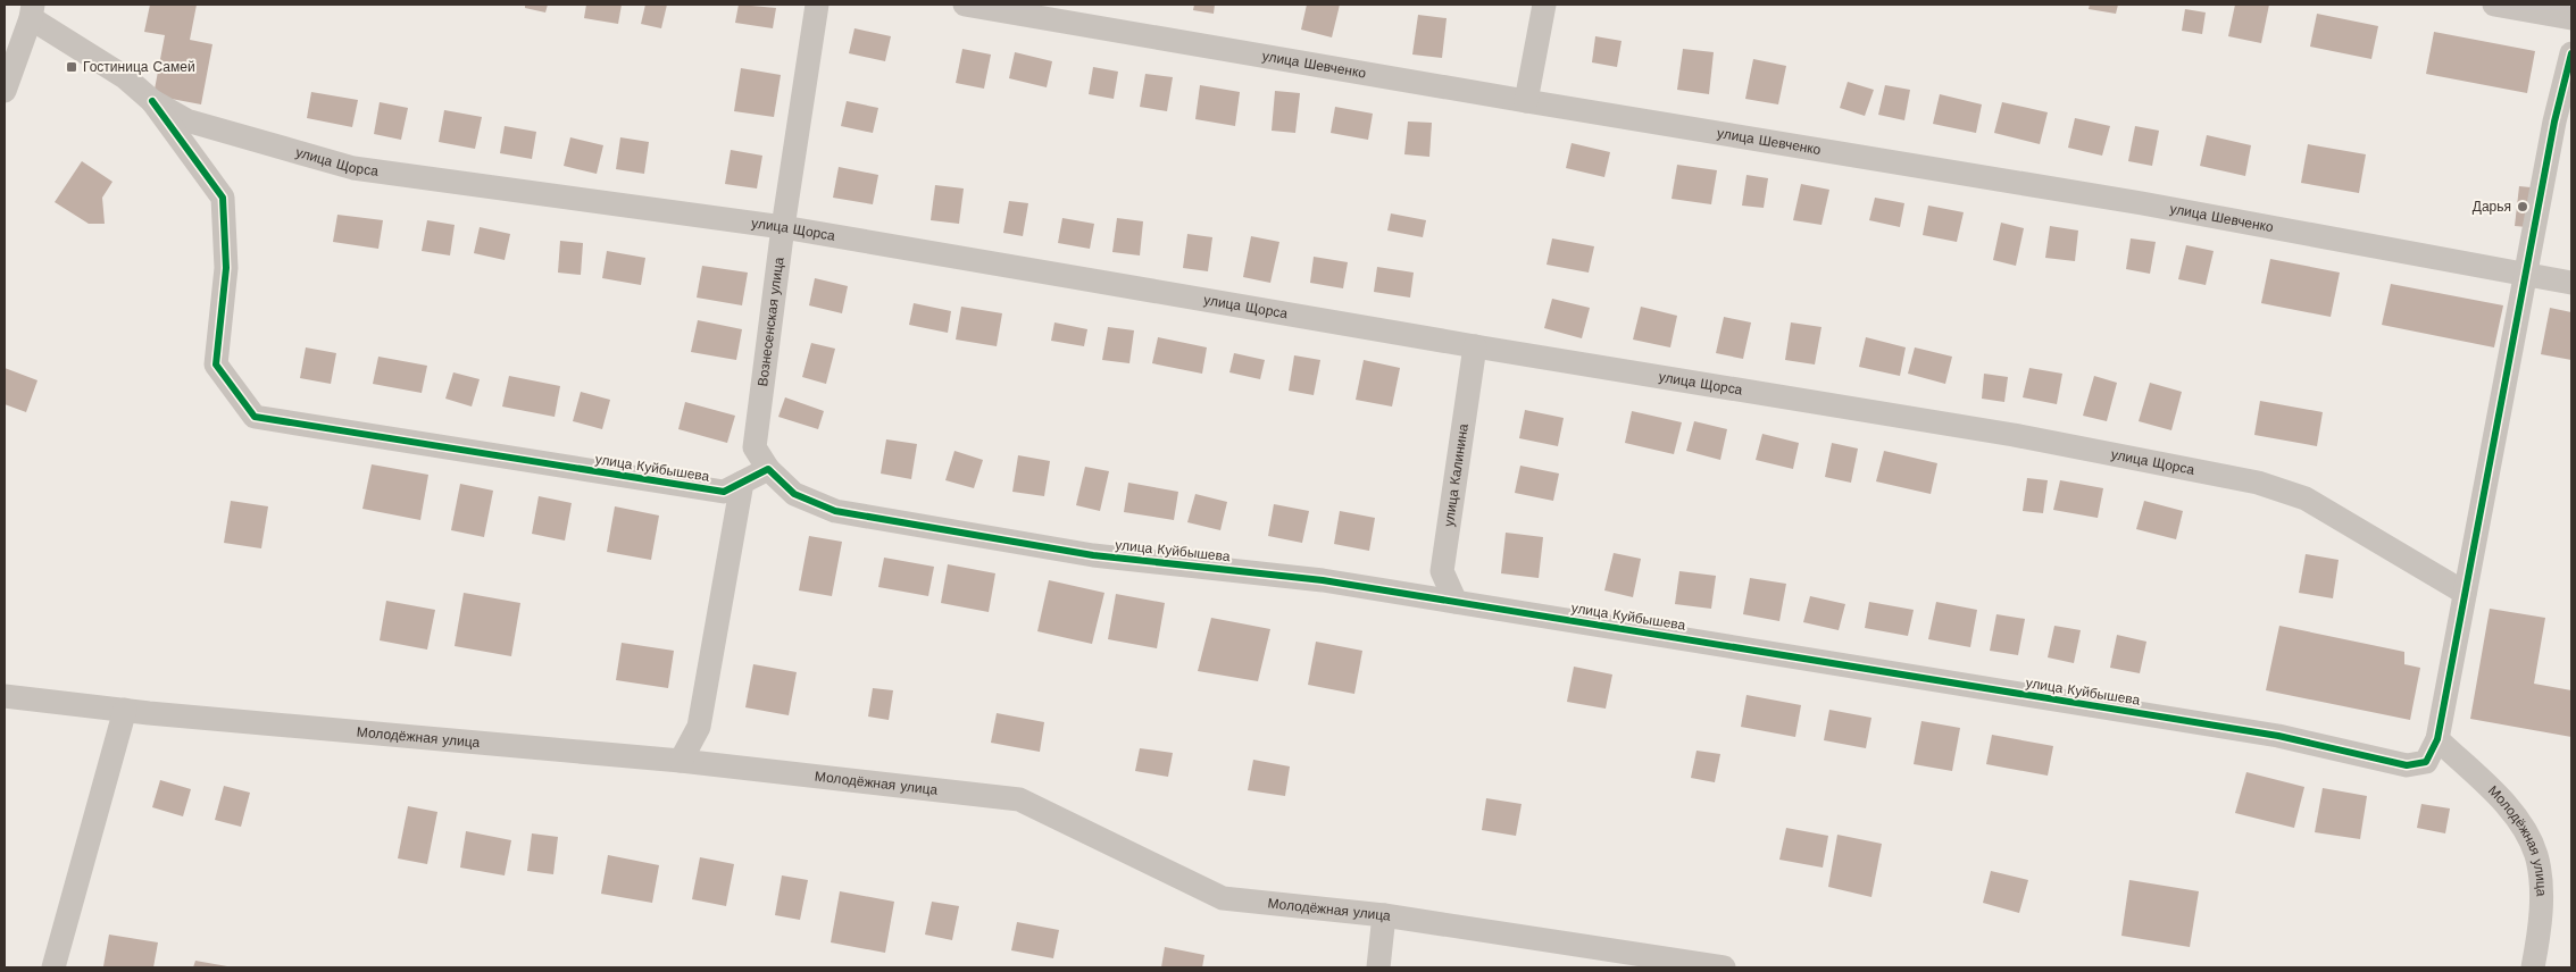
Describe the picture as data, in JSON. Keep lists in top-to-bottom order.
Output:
{
  "streets": {
    "street": [
      "улица Шевченко",
      "улица Щорса",
      "Вознесенская улица",
      "улица Куйбышева",
      "улица Калинина",
      "Молодёжная улица"
    ]
  },
  "crossings": [
    ["улица Щорса", "Вознесенская улица"],
    ["улица Щорса", "улица Куйбышева"],
    ["улица Щорса", "улица Калинина"],
    ["Вознесенская улица", "улица Куйбышева"],
    ["улица Куйбышева", "улица Калинина"],
    ["улица Куйбышева", "Молодёжная улица"]
  ],
  "places": {
    "transit": ["Гостиница Самей"],
    "other": ["Дарья"]
  }
}
